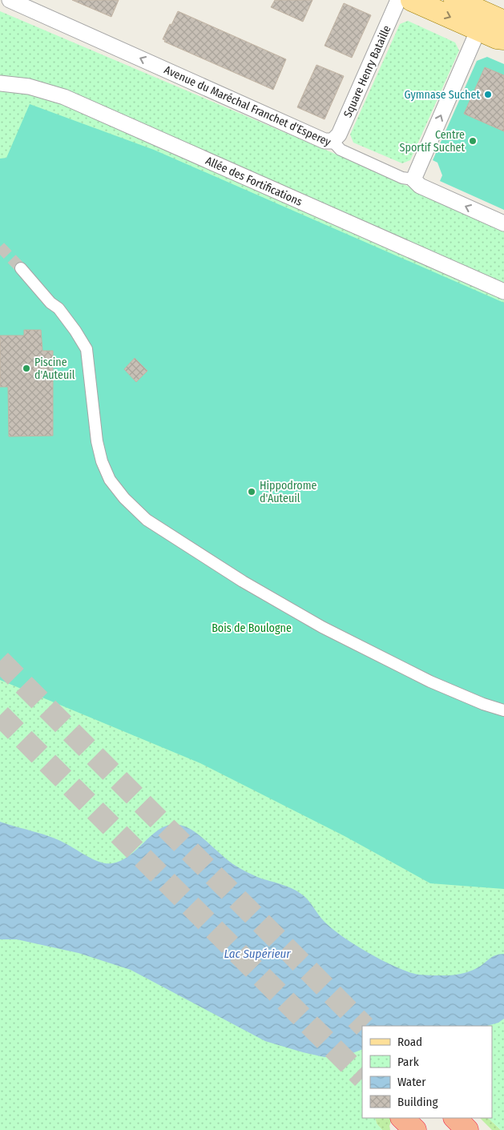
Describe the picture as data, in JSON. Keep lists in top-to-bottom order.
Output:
{
  "streets": {
    "street": ["Square Henry Bataille", "Avenue du Maréchal Franchet d'Esperey", "Allée des Fortifications"]
  },
  "crossings": [
    ["Square Henry Bataille", "Avenue du Maréchal Franchet d'Esperey"]
  ],
  "one_way": ["Avenue du Maréchal Franchet d'Esperey"],
  "water": ["Lac Supérieur"],
  "parks": ["Bois de Boulogne"],
  "places": [
    "Gymnase Suchet",
    "Centre Sportif Suchet",
    "Piscine d'Auteuil",
    "Hippodrome d'Auteuil"
  ],
  "legend": [
    "Road",
    "Park",
    "Water",
    "Building"
  ]
}
